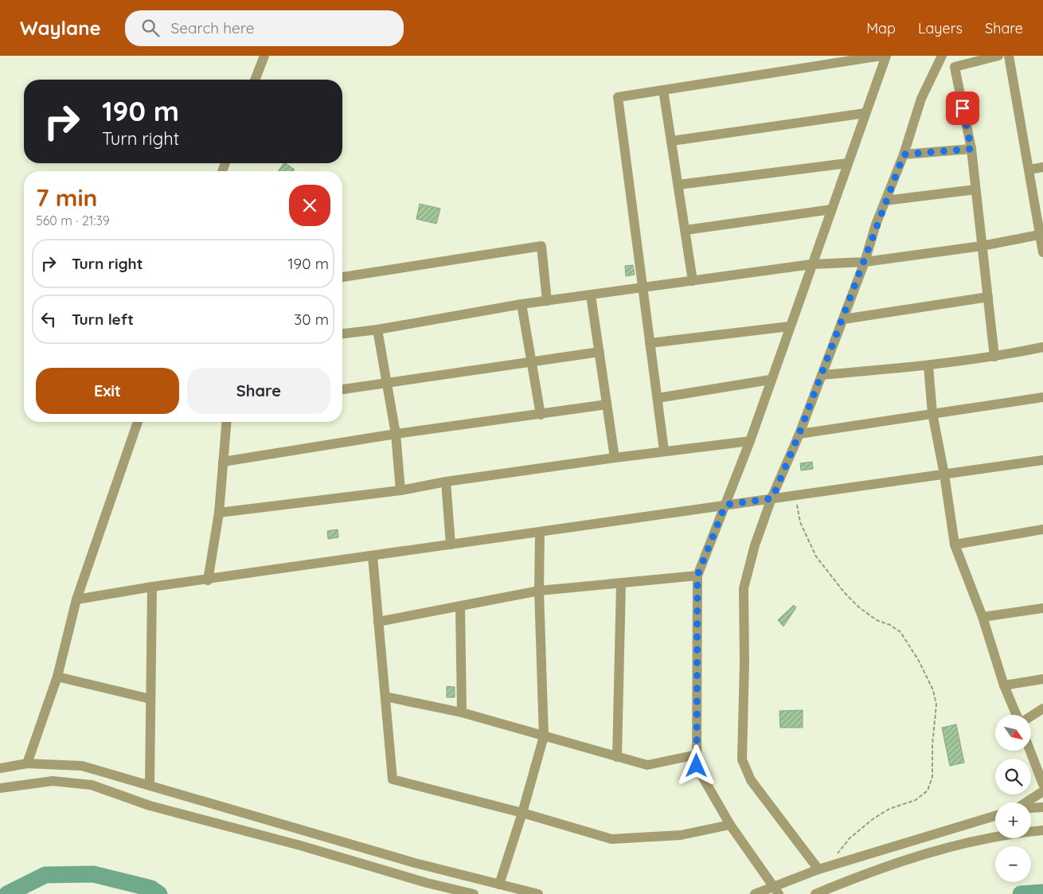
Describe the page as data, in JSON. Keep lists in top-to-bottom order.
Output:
{
  "north": "bottom right",
  "page": {
    "header": "Waylane",
    "search": "Search here",
    "nav": ["Map", "Layers", "Share"],
    "turn": ["190 m", "Turn right"],
    "heading": ["7 min", "560 m · 21:39"],
    "list": [
      {
        "name": "Turn right",
        "value": "190 m"
      },
      {
        "name": "Turn left",
        "value": "30 m"
      }
    ],
    "buttons": ["Exit", "Share"],
    "map_buttons": ["+", "−"]
  }
}
